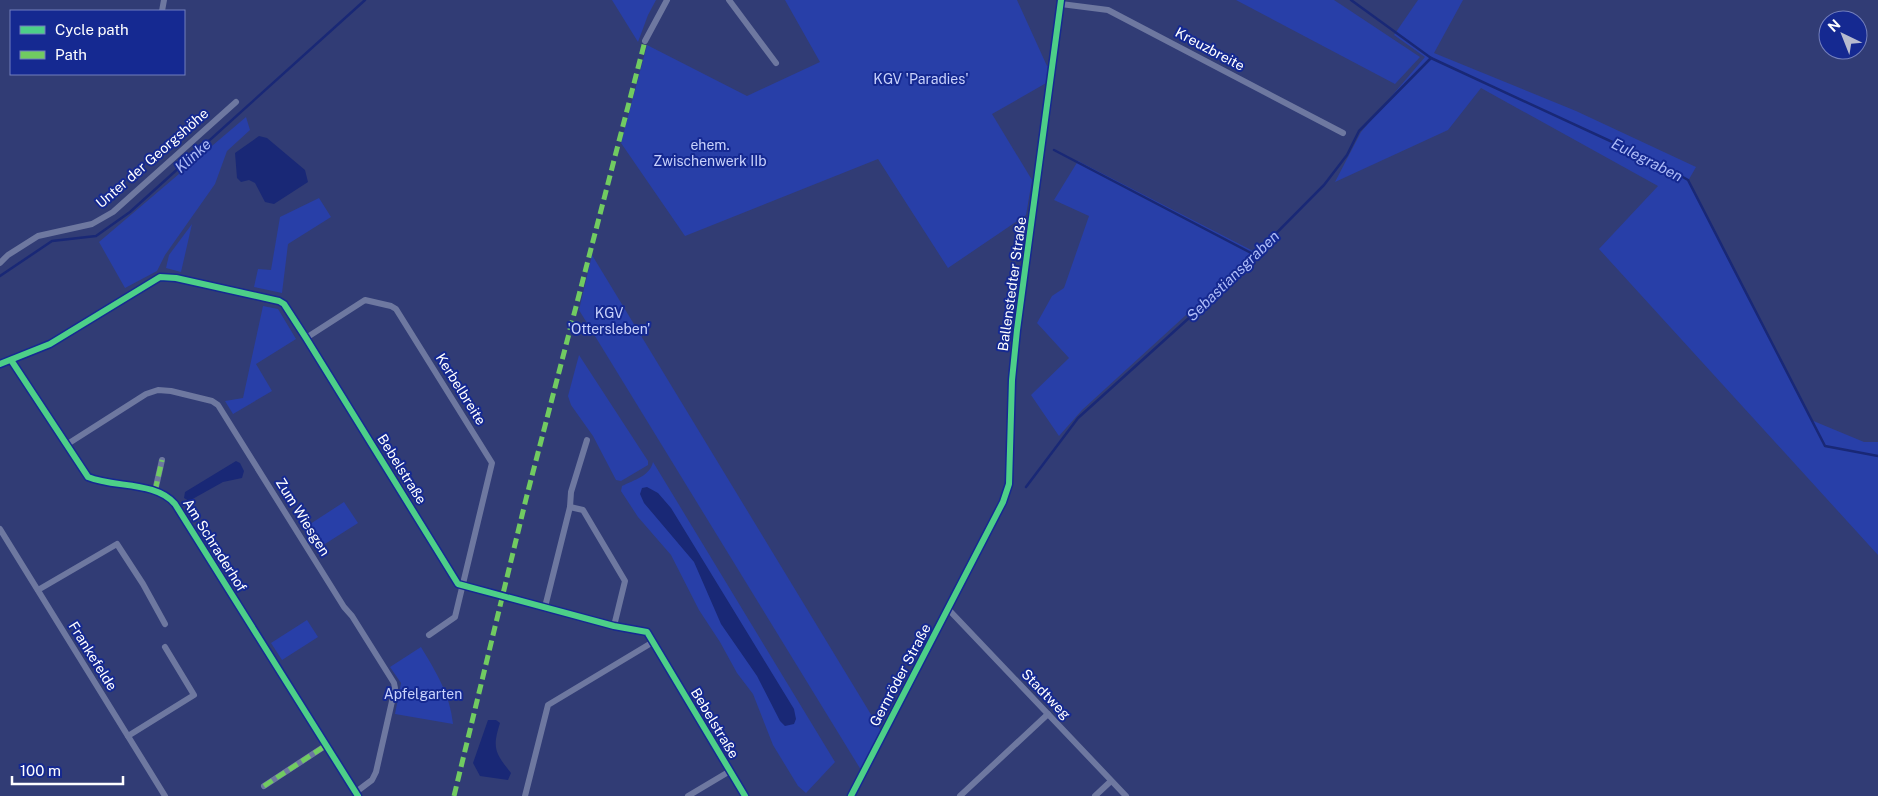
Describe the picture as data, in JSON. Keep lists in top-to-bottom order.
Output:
{
  "streets": {
    "street": [
      "Kreuzbreite",
      "Unter der Georgshöhe",
      "Ballenstedter Straße",
      "Kerbelbreite",
      "Bebelstraße",
      "Zum Wiesgen",
      "Am Schraderhof",
      "Frankefelde",
      "Gernröder Straße",
      "Stadtweg"
    ]
  },
  "crossings": [
    ["Kreuzbreite", "Ballenstedter Straße"],
    ["Ballenstedter Straße", "Gernröder Straße"],
    ["Kerbelbreite", "Bebelstraße"],
    ["Bebelstraße", "Am Schraderhof"],
    ["Zum Wiesgen", "Am Schraderhof"],
    ["Gernröder Straße", "Stadtweg"]
  ],
  "water": ["Klinke", "Eulegraben", "Sebastiansgraben"],
  "parks": [
    "KGV 'Paradies'",
    "ehem. Zwischenwerk IIb",
    "KGV 'Ottersleben'",
    "Apfelgarten"
  ],
  "legend": ["Cycle path", "Path"],
  "scale_bar": "100 m",
  "north": "top left"
}
